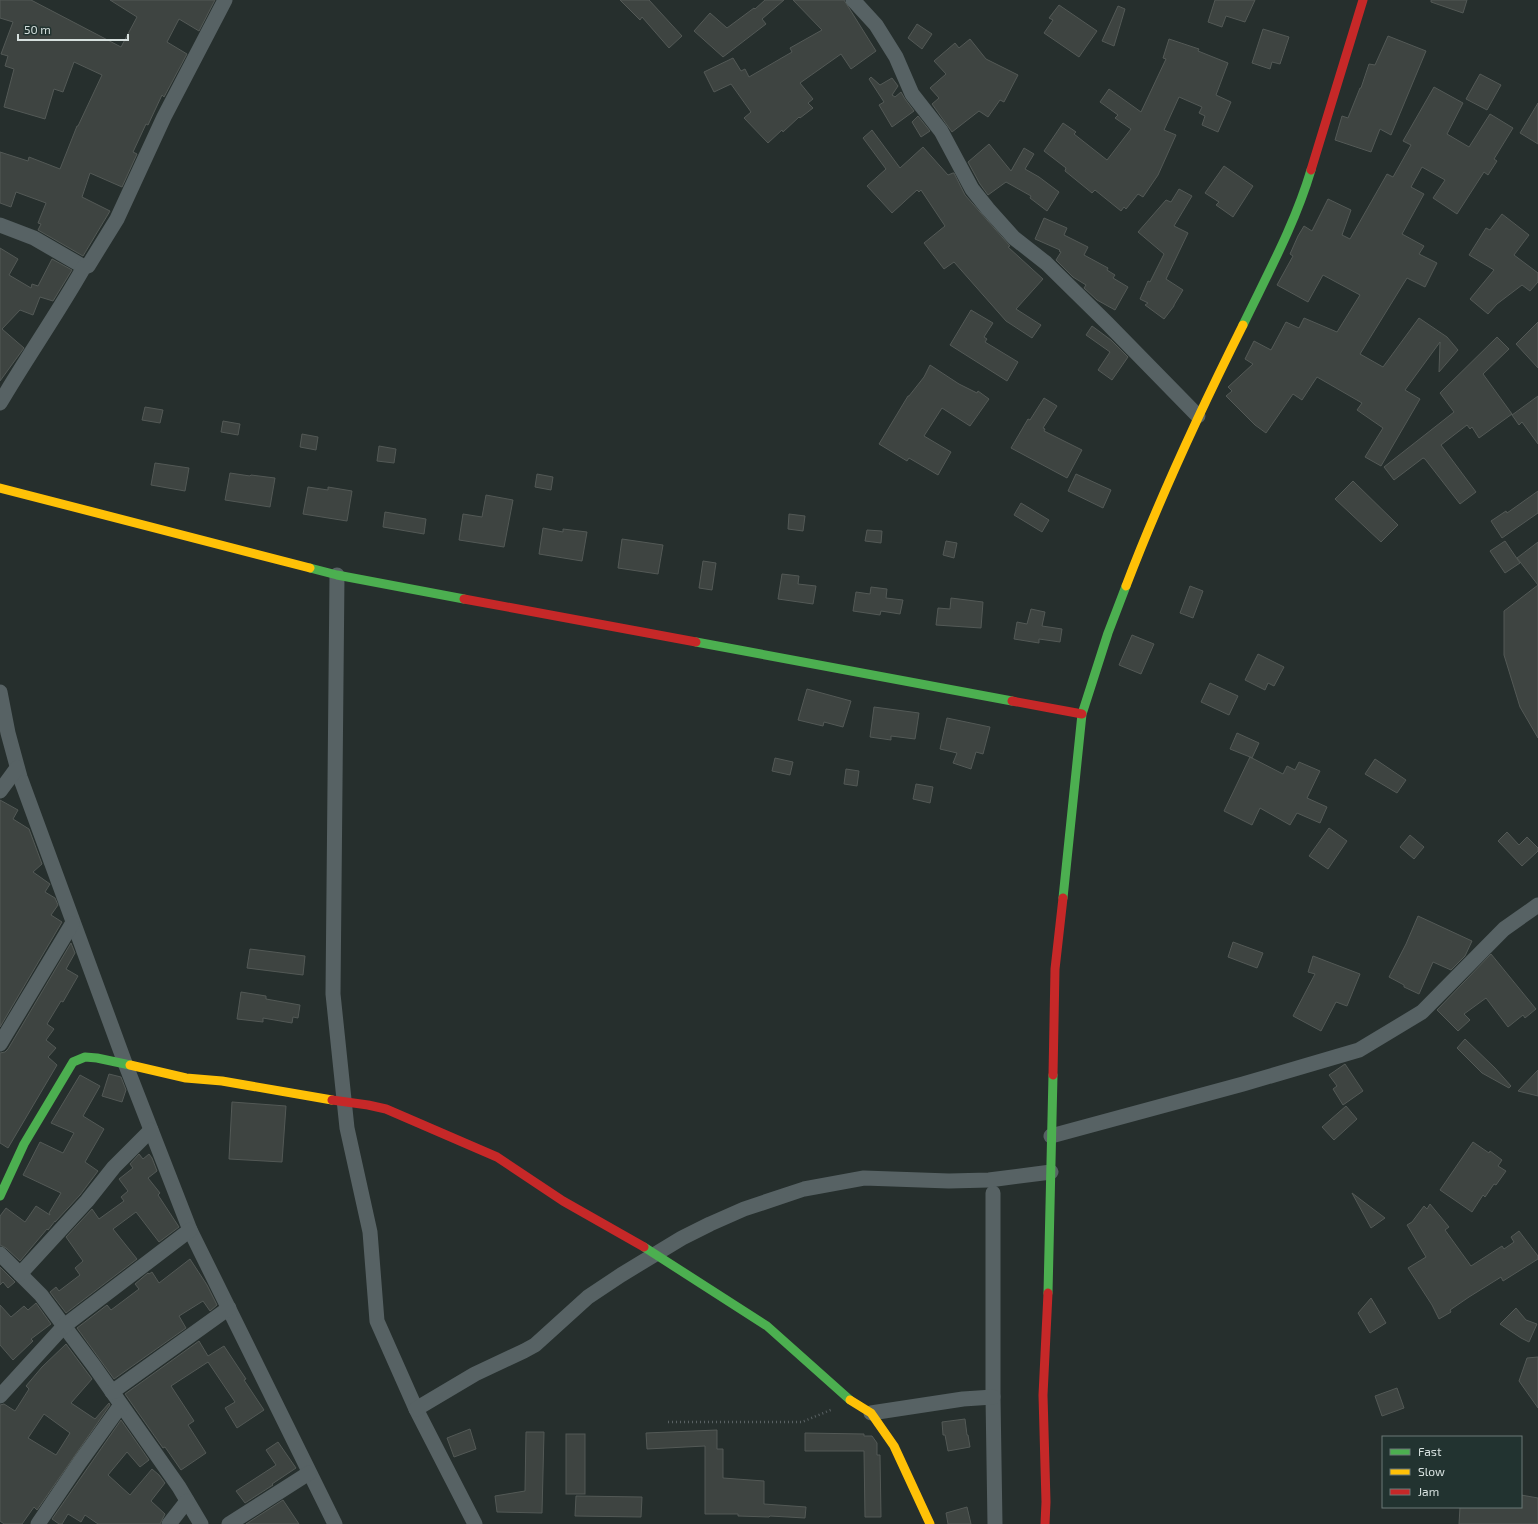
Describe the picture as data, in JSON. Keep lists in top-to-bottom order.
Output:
{
  "legend": ["Fast", "Slow", "Jam"],
  "scale_bar": "50 m"
}
